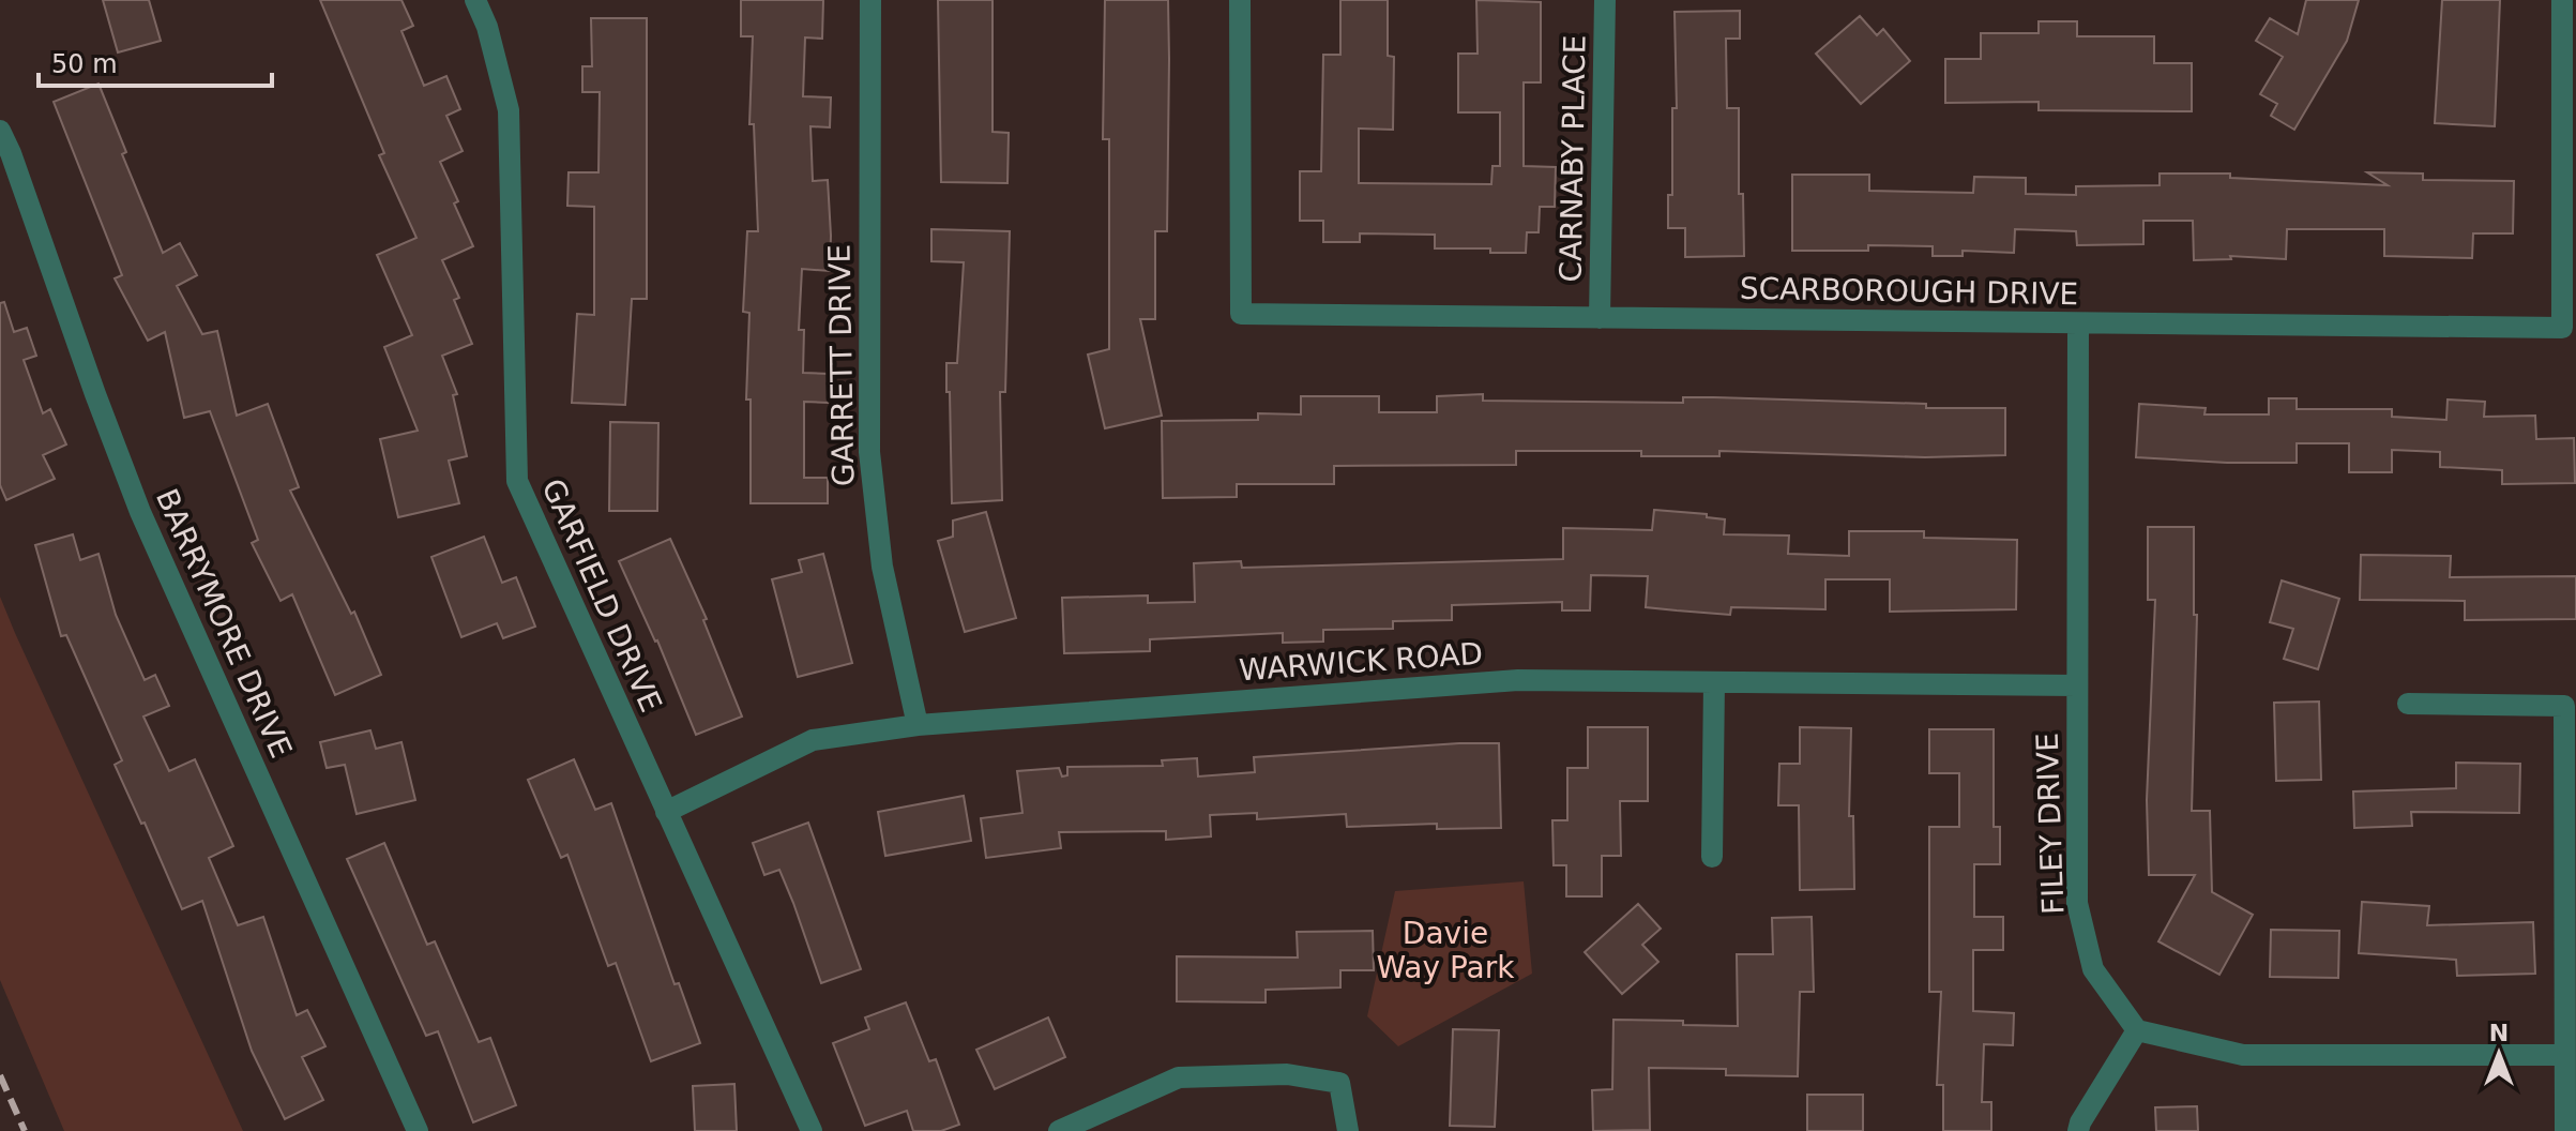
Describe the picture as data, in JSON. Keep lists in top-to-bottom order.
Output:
{
  "streets": {
    "street": [
      "CARNABY PLACE",
      "SCARBOROUGH DRIVE",
      "GARRETT DRIVE",
      "GARFIELD DRIVE",
      "BARRYMORE DRIVE",
      "WARWICK ROAD",
      "FILEY DRIVE"
    ]
  },
  "crossings": [
    ["CARNABY PLACE", "SCARBOROUGH DRIVE"],
    ["SCARBOROUGH DRIVE", "FILEY DRIVE"],
    ["GARRETT DRIVE", "WARWICK ROAD"],
    ["GARFIELD DRIVE", "WARWICK ROAD"],
    ["WARWICK ROAD", "FILEY DRIVE"]
  ],
  "parks": ["Davie Way Park"],
  "scale_bar": "50 m",
  "north": "top"
}
